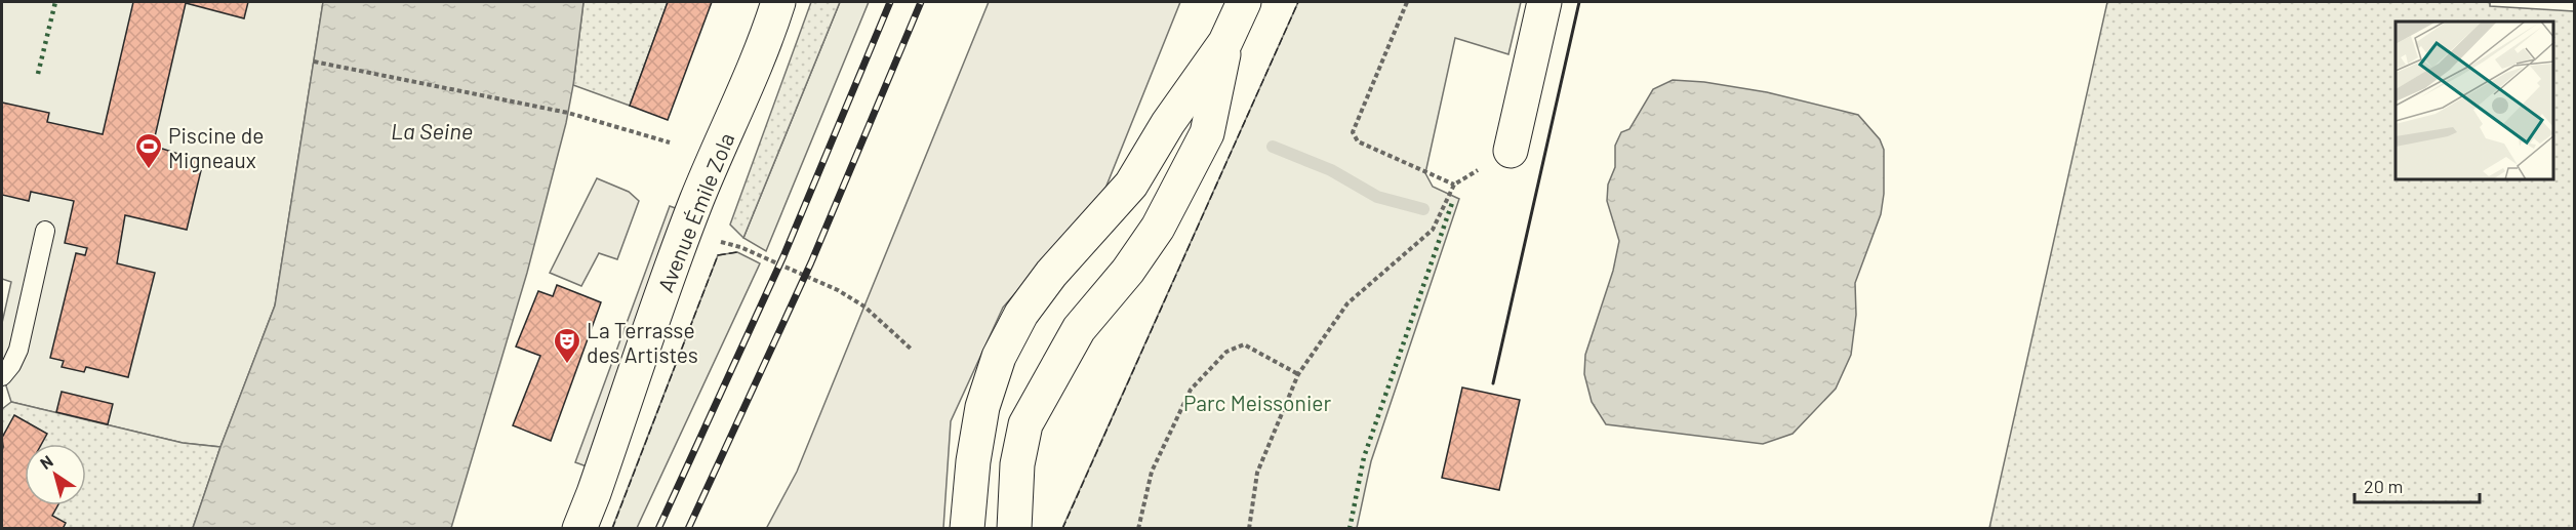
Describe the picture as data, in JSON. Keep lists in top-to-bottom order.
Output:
{
  "streets": {
    "main road": ["Avenue Émile Zola"]
  },
  "water": ["La Seine"],
  "parks": ["Parc Meissonier"],
  "places": {
    "sports": ["Piscine de Migneaux"],
    "theatre": ["La Terrasse des Artistes"]
  },
  "scale_bar": "20 m",
  "north": "top left"
}
